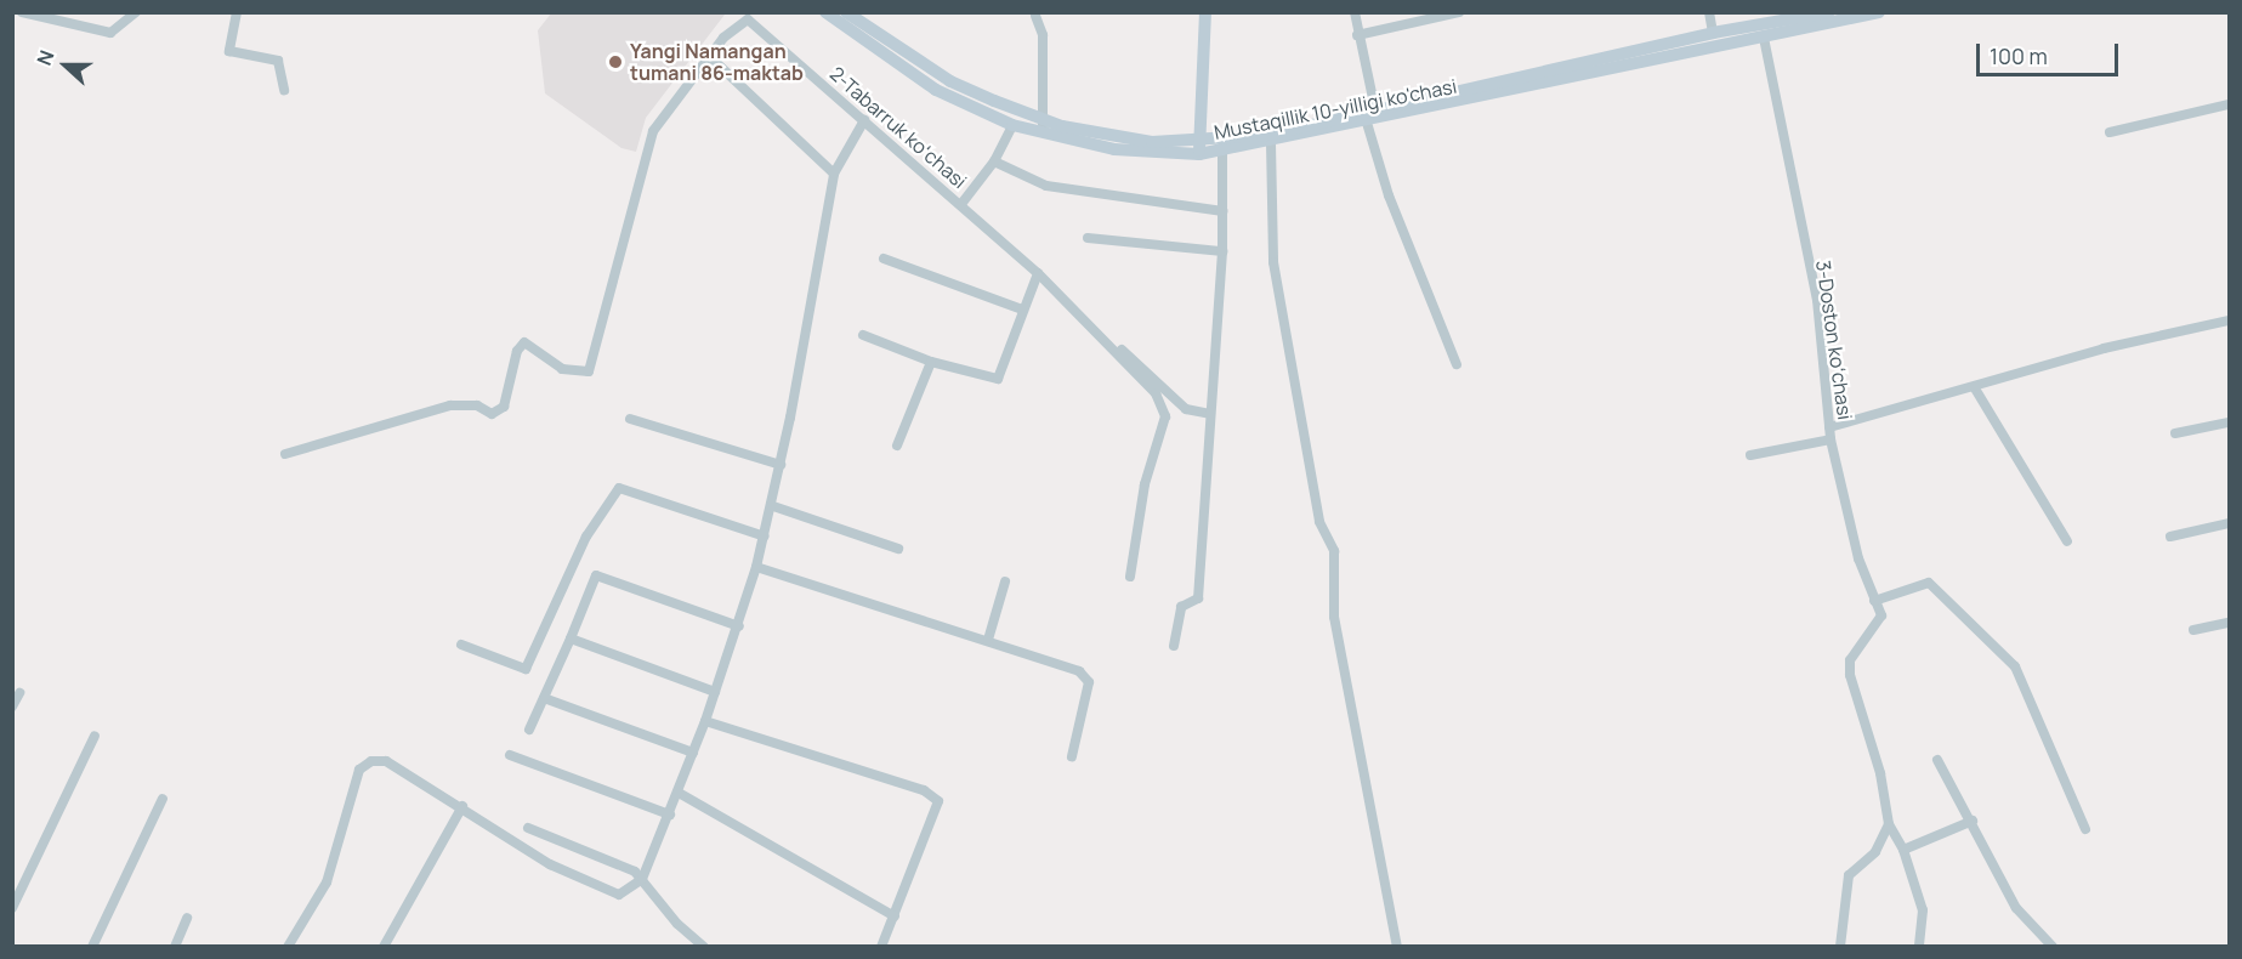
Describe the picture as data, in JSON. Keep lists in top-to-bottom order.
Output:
{
  "streets": {
    "main road": ["Mustaqillik 10-yilligi ko'chasi"],
    "street": ["2-Tabarruk koʻchasi", "3-Doston koʻchasi"]
  },
  "crossings": [
    ["Mustaqillik 10-yilligi ko'chasi", "2-Tabarruk koʻchasi"],
    ["Mustaqillik 10-yilligi ko'chasi", "3-Doston koʻchasi"]
  ],
  "places": ["Yangi Namangan tumani 86-maktab"],
  "scale_bar": "100 m",
  "north": "left"
}
